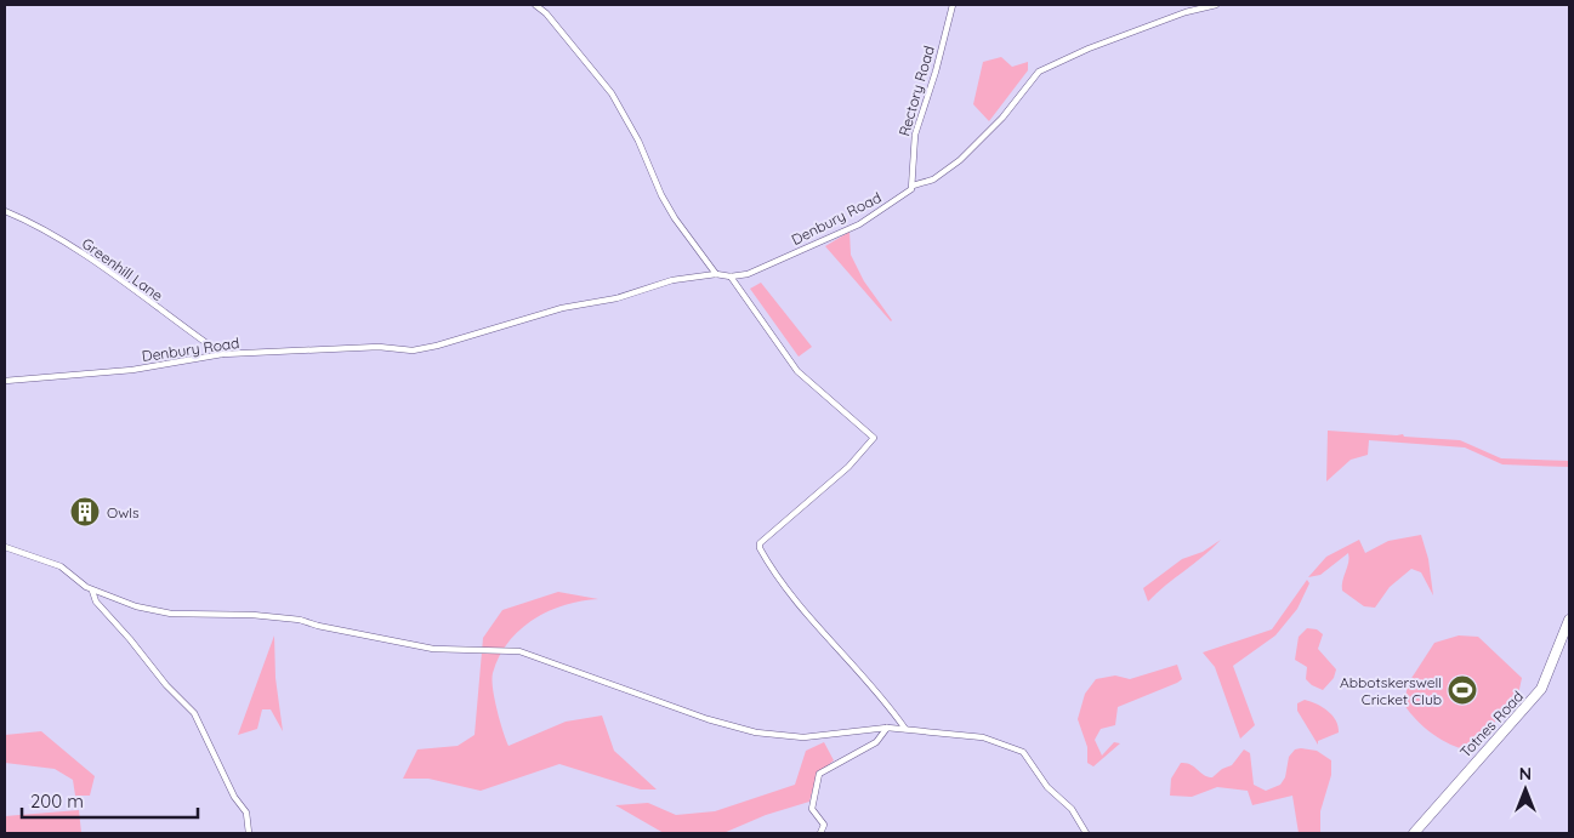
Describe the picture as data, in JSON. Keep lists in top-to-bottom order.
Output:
{
  "streets": {
    "main road": ["Totnes Road"],
    "street": ["Rectory Road", "Denbury Road", "Greenhill Lane"]
  },
  "crossings": [
    ["Rectory Road", "Denbury Road"],
    ["Denbury Road", "Greenhill Lane"]
  ],
  "places": {
    "building": ["Owls"],
    "sports": ["Abbotskerswell Cricket Club"]
  },
  "scale_bar": "200 m",
  "north": "top"
}
